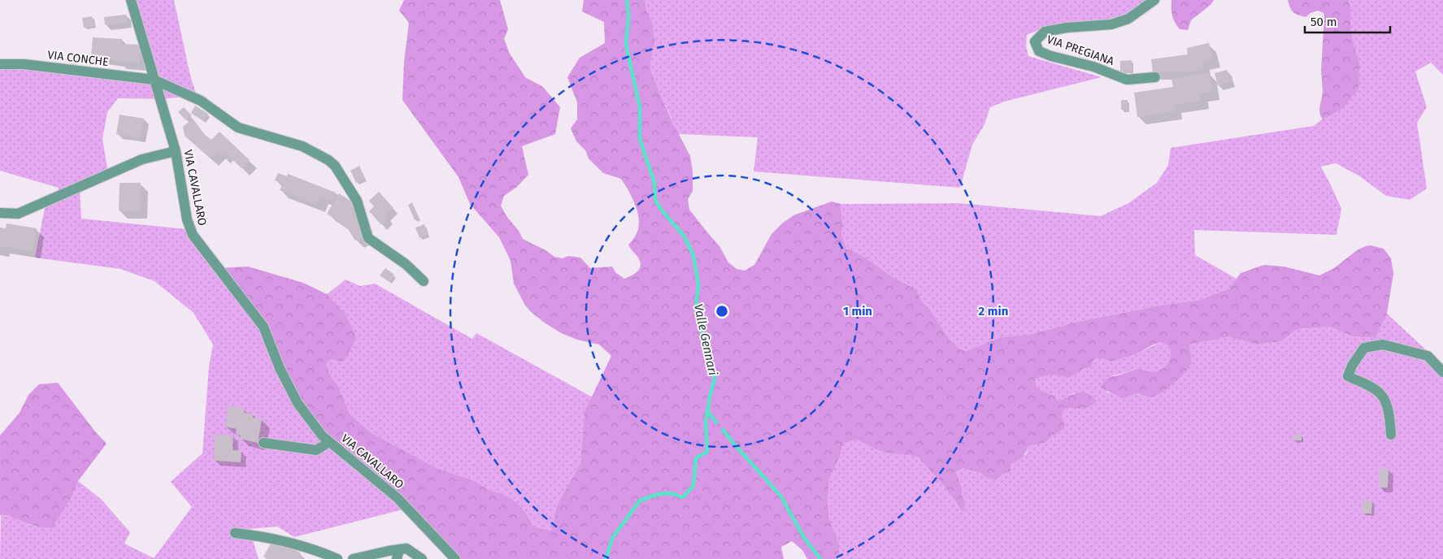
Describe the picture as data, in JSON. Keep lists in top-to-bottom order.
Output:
{
  "streets": {
    "street": ["VIA PREGIANA", "VIA CONCHE", "VIA CAVALLARO"]
  },
  "crossings": [
    ["VIA CONCHE", "VIA CAVALLARO"]
  ],
  "water": ["Valle Gennari"],
  "scale_bar": "50 m",
  "rings": ["1 min", "2 min"]
}
